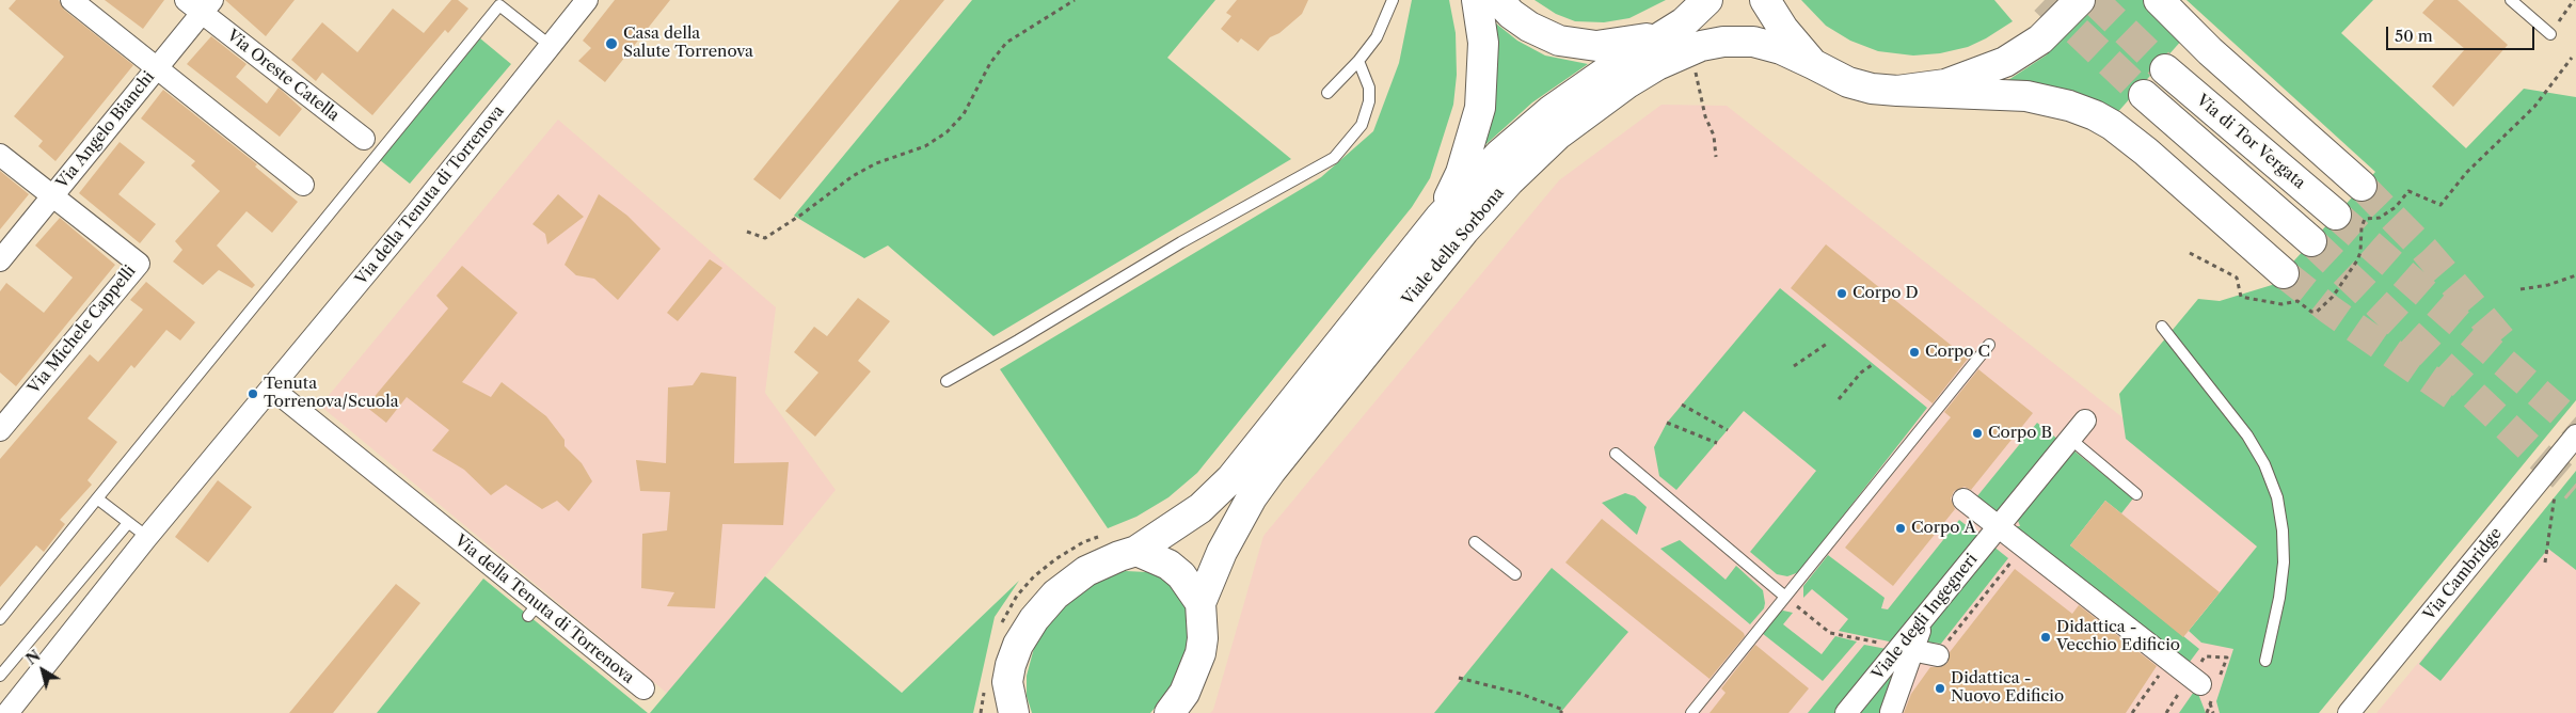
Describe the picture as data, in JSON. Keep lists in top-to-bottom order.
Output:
{
  "streets": {
    "street": [
      "Via Oreste Catella",
      "Via Angelo Bianchi",
      "Via di Tor Vergata",
      "Via della Tenuta di Torrenova",
      "Viale della Sorbona",
      "Via Michele Cappelli",
      "Via Cambridge",
      "Viale degli Ingegneri"
    ]
  },
  "crossings": [
    ["Via Oreste Catella", "Via Angelo Bianchi"],
    ["Via Angelo Bianchi", "Via Michele Cappelli"]
  ],
  "places": [
    "Casa della Salute Torrenova",
    "Corpo D",
    "Corpo C",
    "Tenuta Torrenova/Scuola",
    "Corpo B",
    "Corpo A",
    "Didattica - Vecchio Edificio",
    "Didattica - Nuovo Edificio"
  ],
  "scale_bar": "50 m",
  "north": "top left"
}
